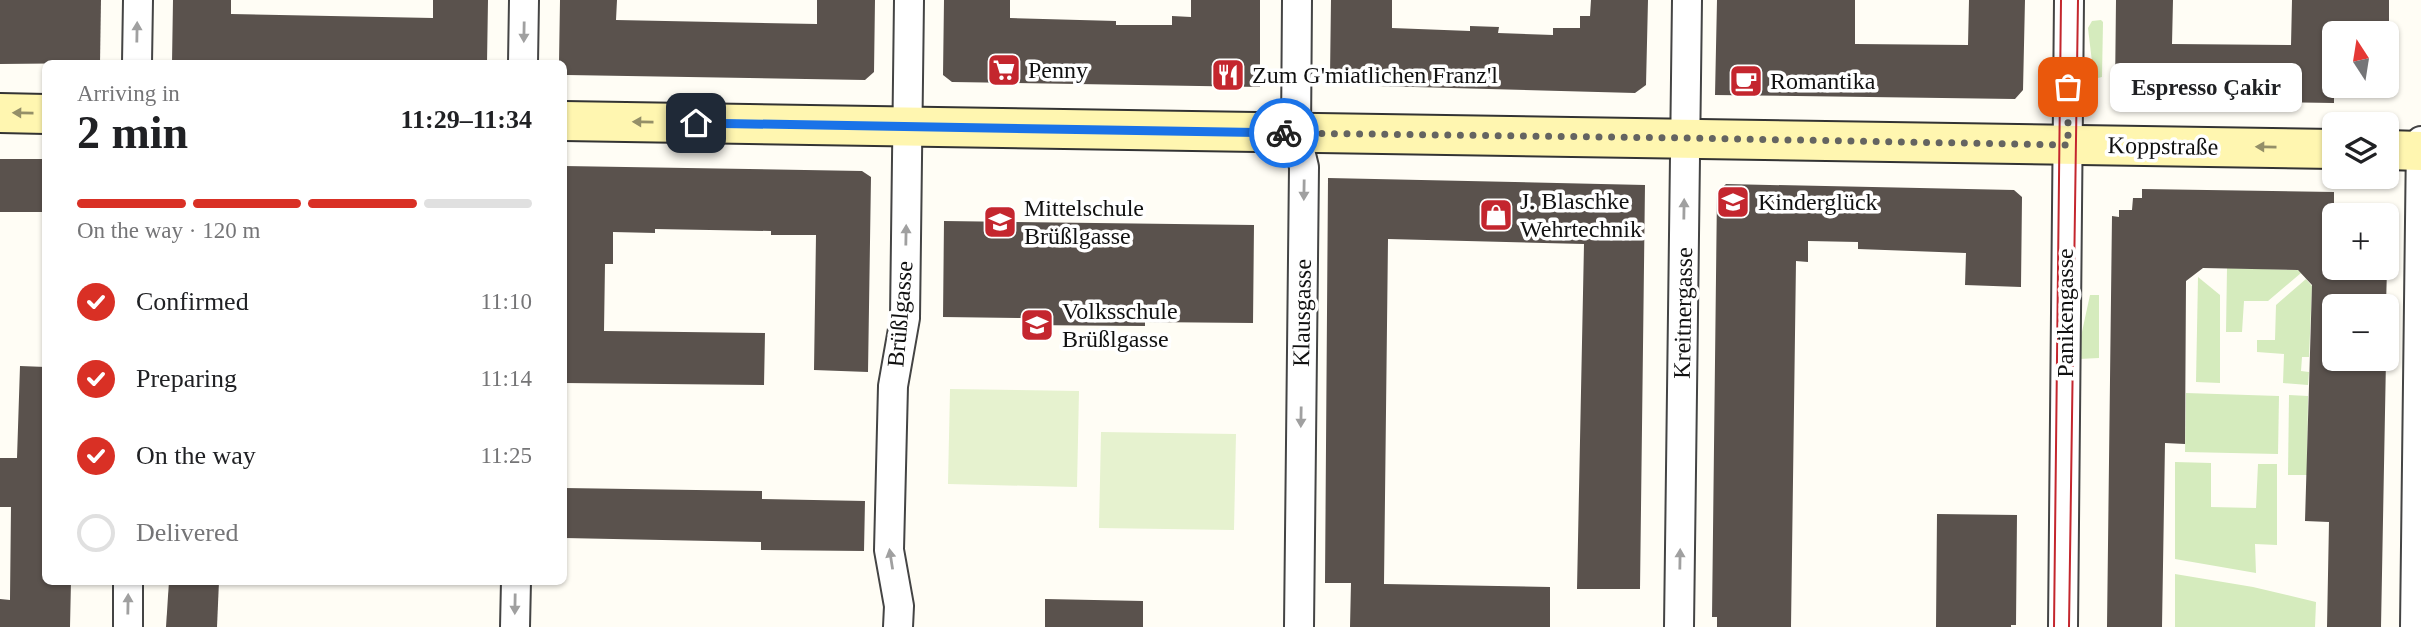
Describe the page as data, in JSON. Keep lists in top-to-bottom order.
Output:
{
  "streets": {
    "main road": ["Koppstraße"],
    "street": [
      "Klausgasse",
      "Kreitnergasse",
      "Panikengasse",
      "Brüßlgasse"
    ]
  },
  "crossings": [
    ["Koppstraße", "Klausgasse"],
    ["Koppstraße", "Kreitnergasse"],
    ["Koppstraße", "Panikengasse"],
    ["Koppstraße", "Brüßlgasse"]
  ],
  "one_way": ["Klausgasse", "Kreitnergasse", "Brüßlgasse"],
  "places": {
    "supermarket": ["Penny"],
    "restaurant": ["Zum G'miatlichen Franz'l"],
    "cafe": ["Romantika"],
    "other": ["Espresso Çakir"],
    "school or university": ["Kinderglück", "Mittelschule Brüßlgasse", "Volksschule Brüßlgasse"],
    "shop": ["J. Blaschke Wehrtechnik"]
  },
  "north": "top",
  "page": {
    "map_buttons": ["+", "−"],
    "heading": ["2 min", "Arriving in", "11:29–11:34"],
    "bubble": "Espresso Çakir",
    "bar": "On the way · 120 m",
    "list": [
      ["Confirmed", "11:10"],
      ["Preparing", "11:14"],
      ["On the way", "11:25"],
      "Delivered"
    ]
  }
}
